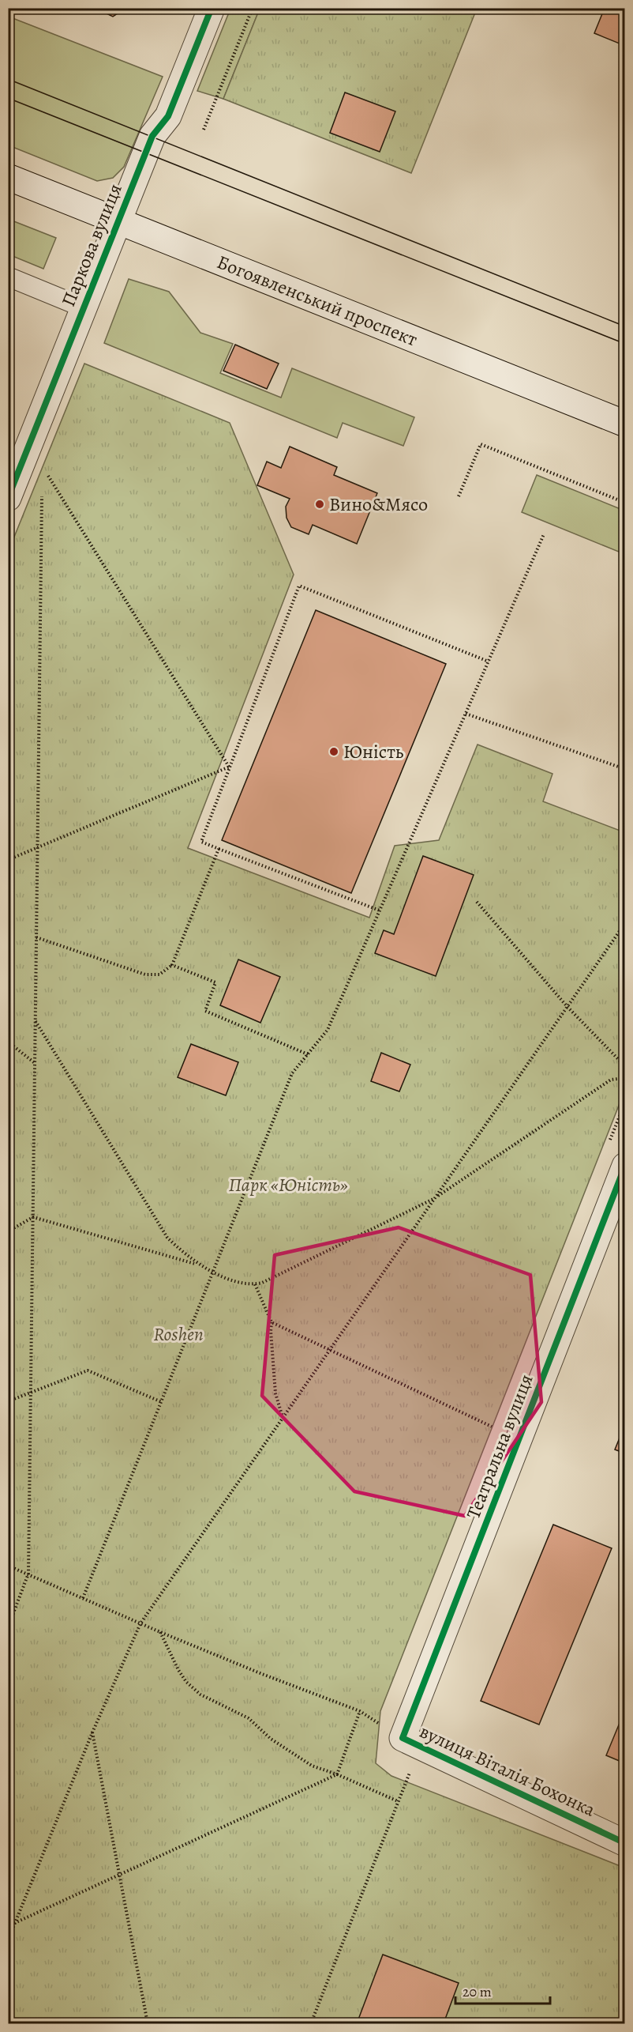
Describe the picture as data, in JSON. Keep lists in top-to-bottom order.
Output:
{
  "streets": {
    "street": [
      "Паркова вулиця",
      "Богоявленський проспект",
      "Театральна вулиця",
      "вулиця Віталія Бохонка"
    ]
  },
  "crossings": [
    ["Паркова вулиця", "Богоявленський проспект"],
    ["Театральна вулиця", "вулиця Віталія Бохонка"]
  ],
  "parks": ["Парк «Юність»", "Roshen"],
  "places": ["Вино&Мясо", "Юність"],
  "scale_bar": "20 m"
}
